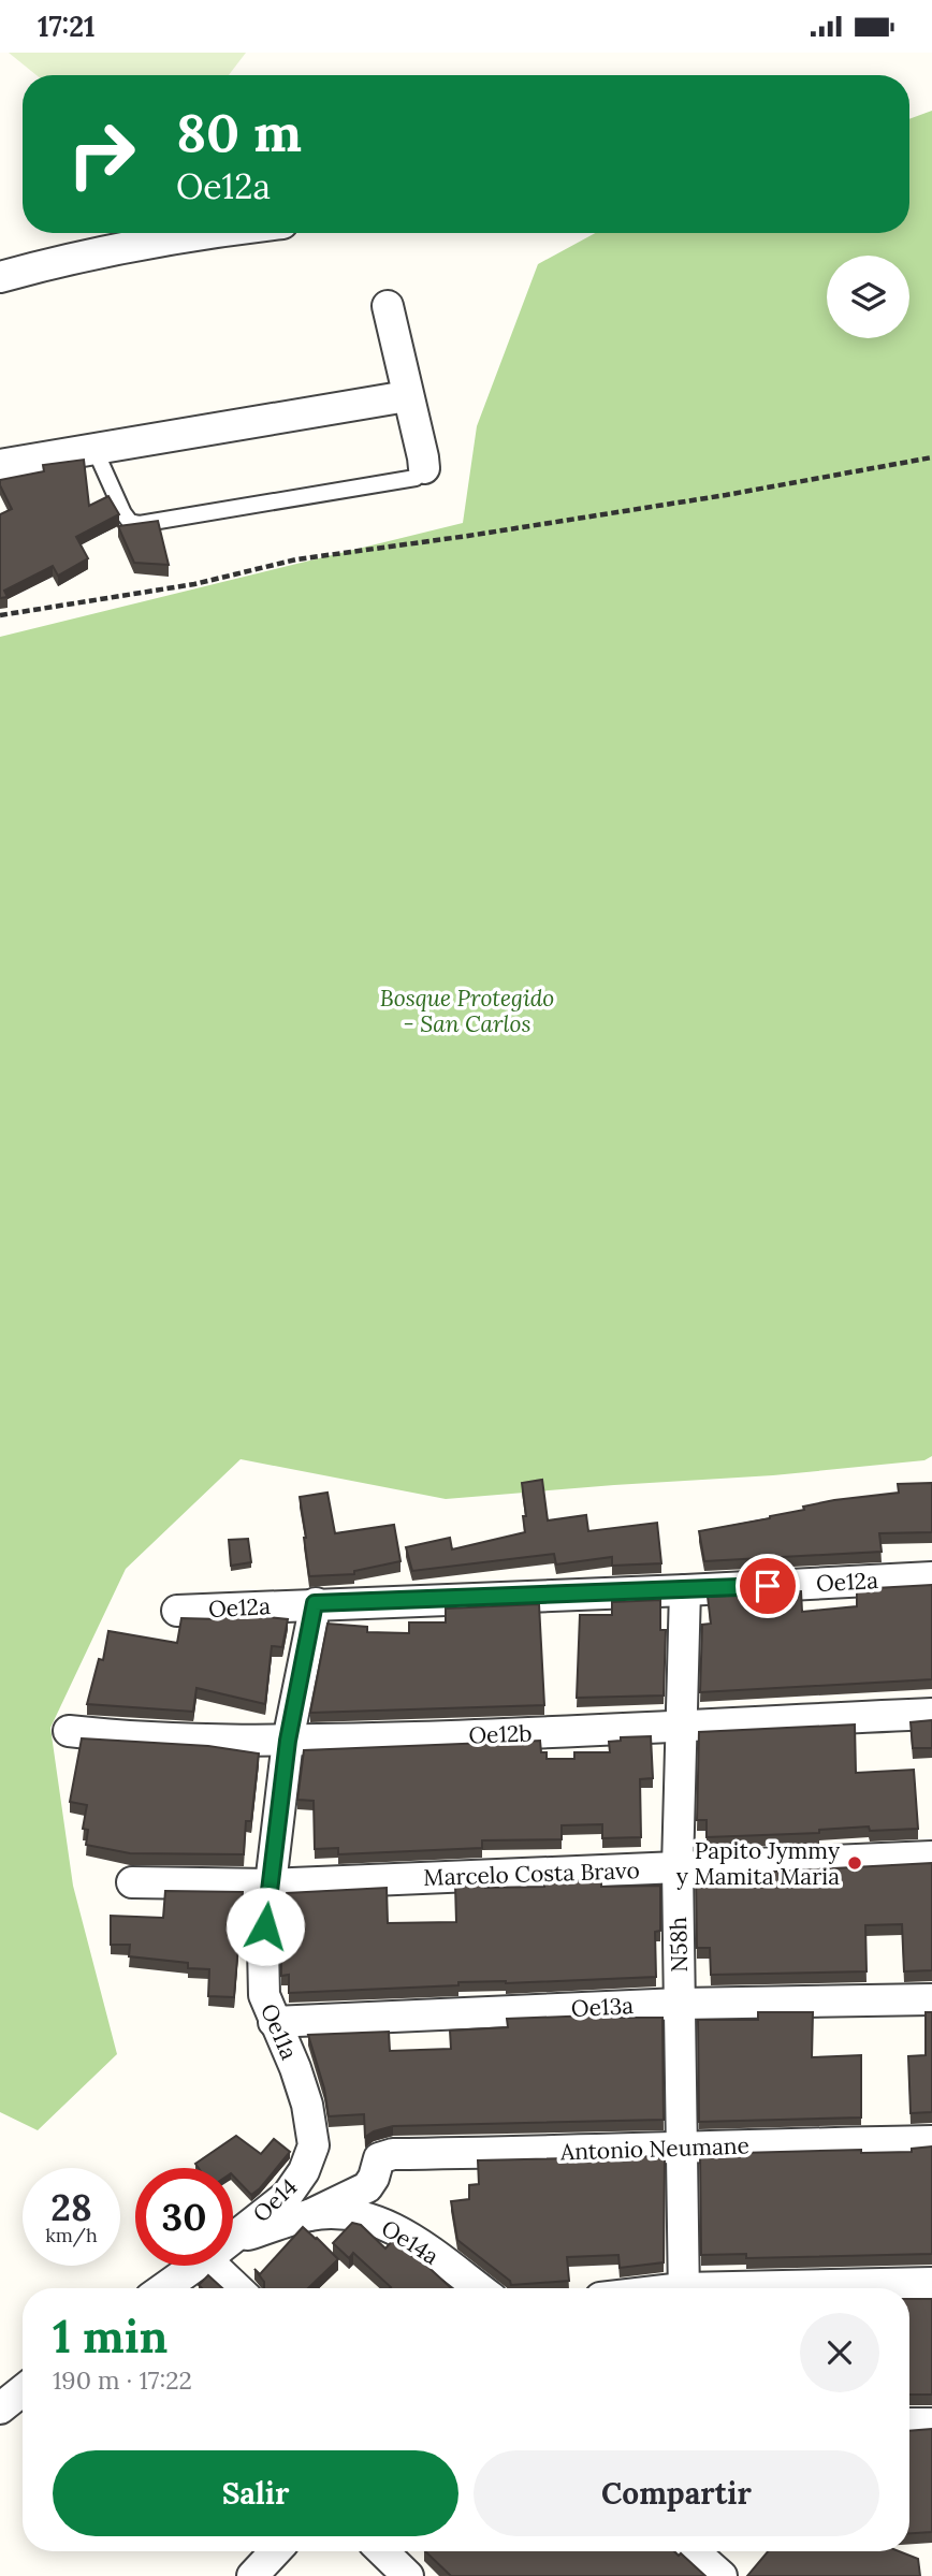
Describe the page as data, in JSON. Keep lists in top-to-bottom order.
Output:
{
  "streets": {
    "street": [
      "Oe12a",
      "Oe12b",
      "Marcelo Costa Bravo",
      "N58h",
      "Oe13a",
      "Oe11a",
      "Antonio Neumane",
      "Oe14",
      "Oe14a"
    ]
  },
  "crossings": [
    ["Oe12a", "N58h"],
    ["Oe12a", "Oe11a"],
    ["Oe12b", "N58h"],
    ["Oe12b", "Oe11a"],
    ["Marcelo Costa Bravo", "N58h"],
    ["Marcelo Costa Bravo", "Oe11a"],
    ["N58h", "Oe13a"],
    ["N58h", "Antonio Neumane"],
    ["Oe13a", "Oe11a"],
    ["Oe11a", "Oe14"],
    ["Antonio Neumane", "Oe14a"]
  ],
  "parks": ["Bosque Protegido - San Carlos"],
  "places": ["Papito Jymmy y Mamita Maria"],
  "page": {
    "status": "17:21",
    "turn": ["80 m", "Oe12a"],
    "speed": "28 km/h",
    "limit": "30",
    "heading": ["1 min", "190 m · 17:22"],
    "buttons": ["Salir", "Compartir"]
  }
}
